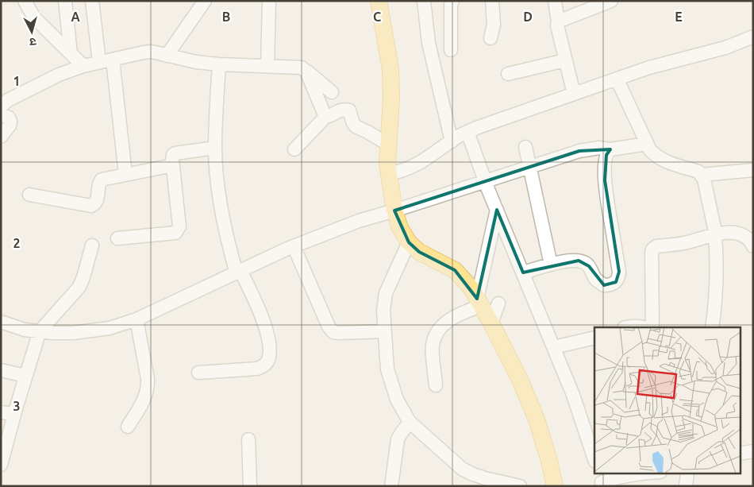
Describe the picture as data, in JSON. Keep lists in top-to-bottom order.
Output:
{
  "north": "bottom",
  "grid": {
    "columns": [
      "A",
      "B",
      "C",
      "D",
      "E"
    ],
    "rows": ["1", "2", "3"]
  }
}
